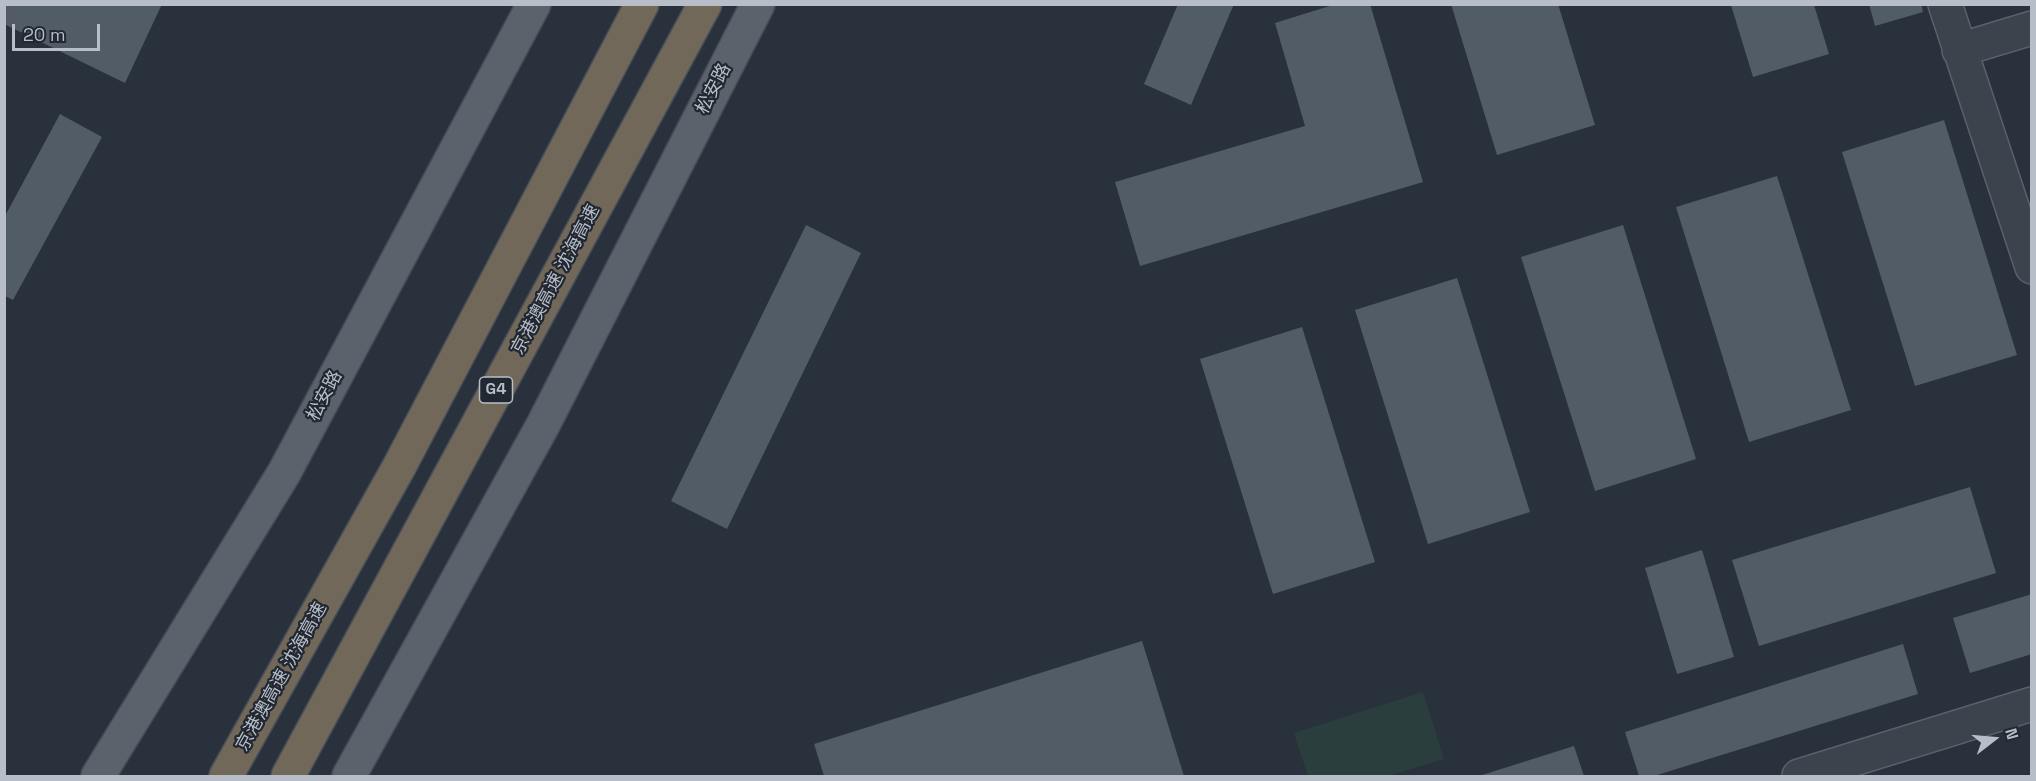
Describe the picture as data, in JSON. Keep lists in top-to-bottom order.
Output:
{
  "streets": {
    "highway": ["京港澳高速 沈海高速", "G4"],
    "main road": ["松安路"]
  },
  "scale_bar": "20 m",
  "north": "right"
}
